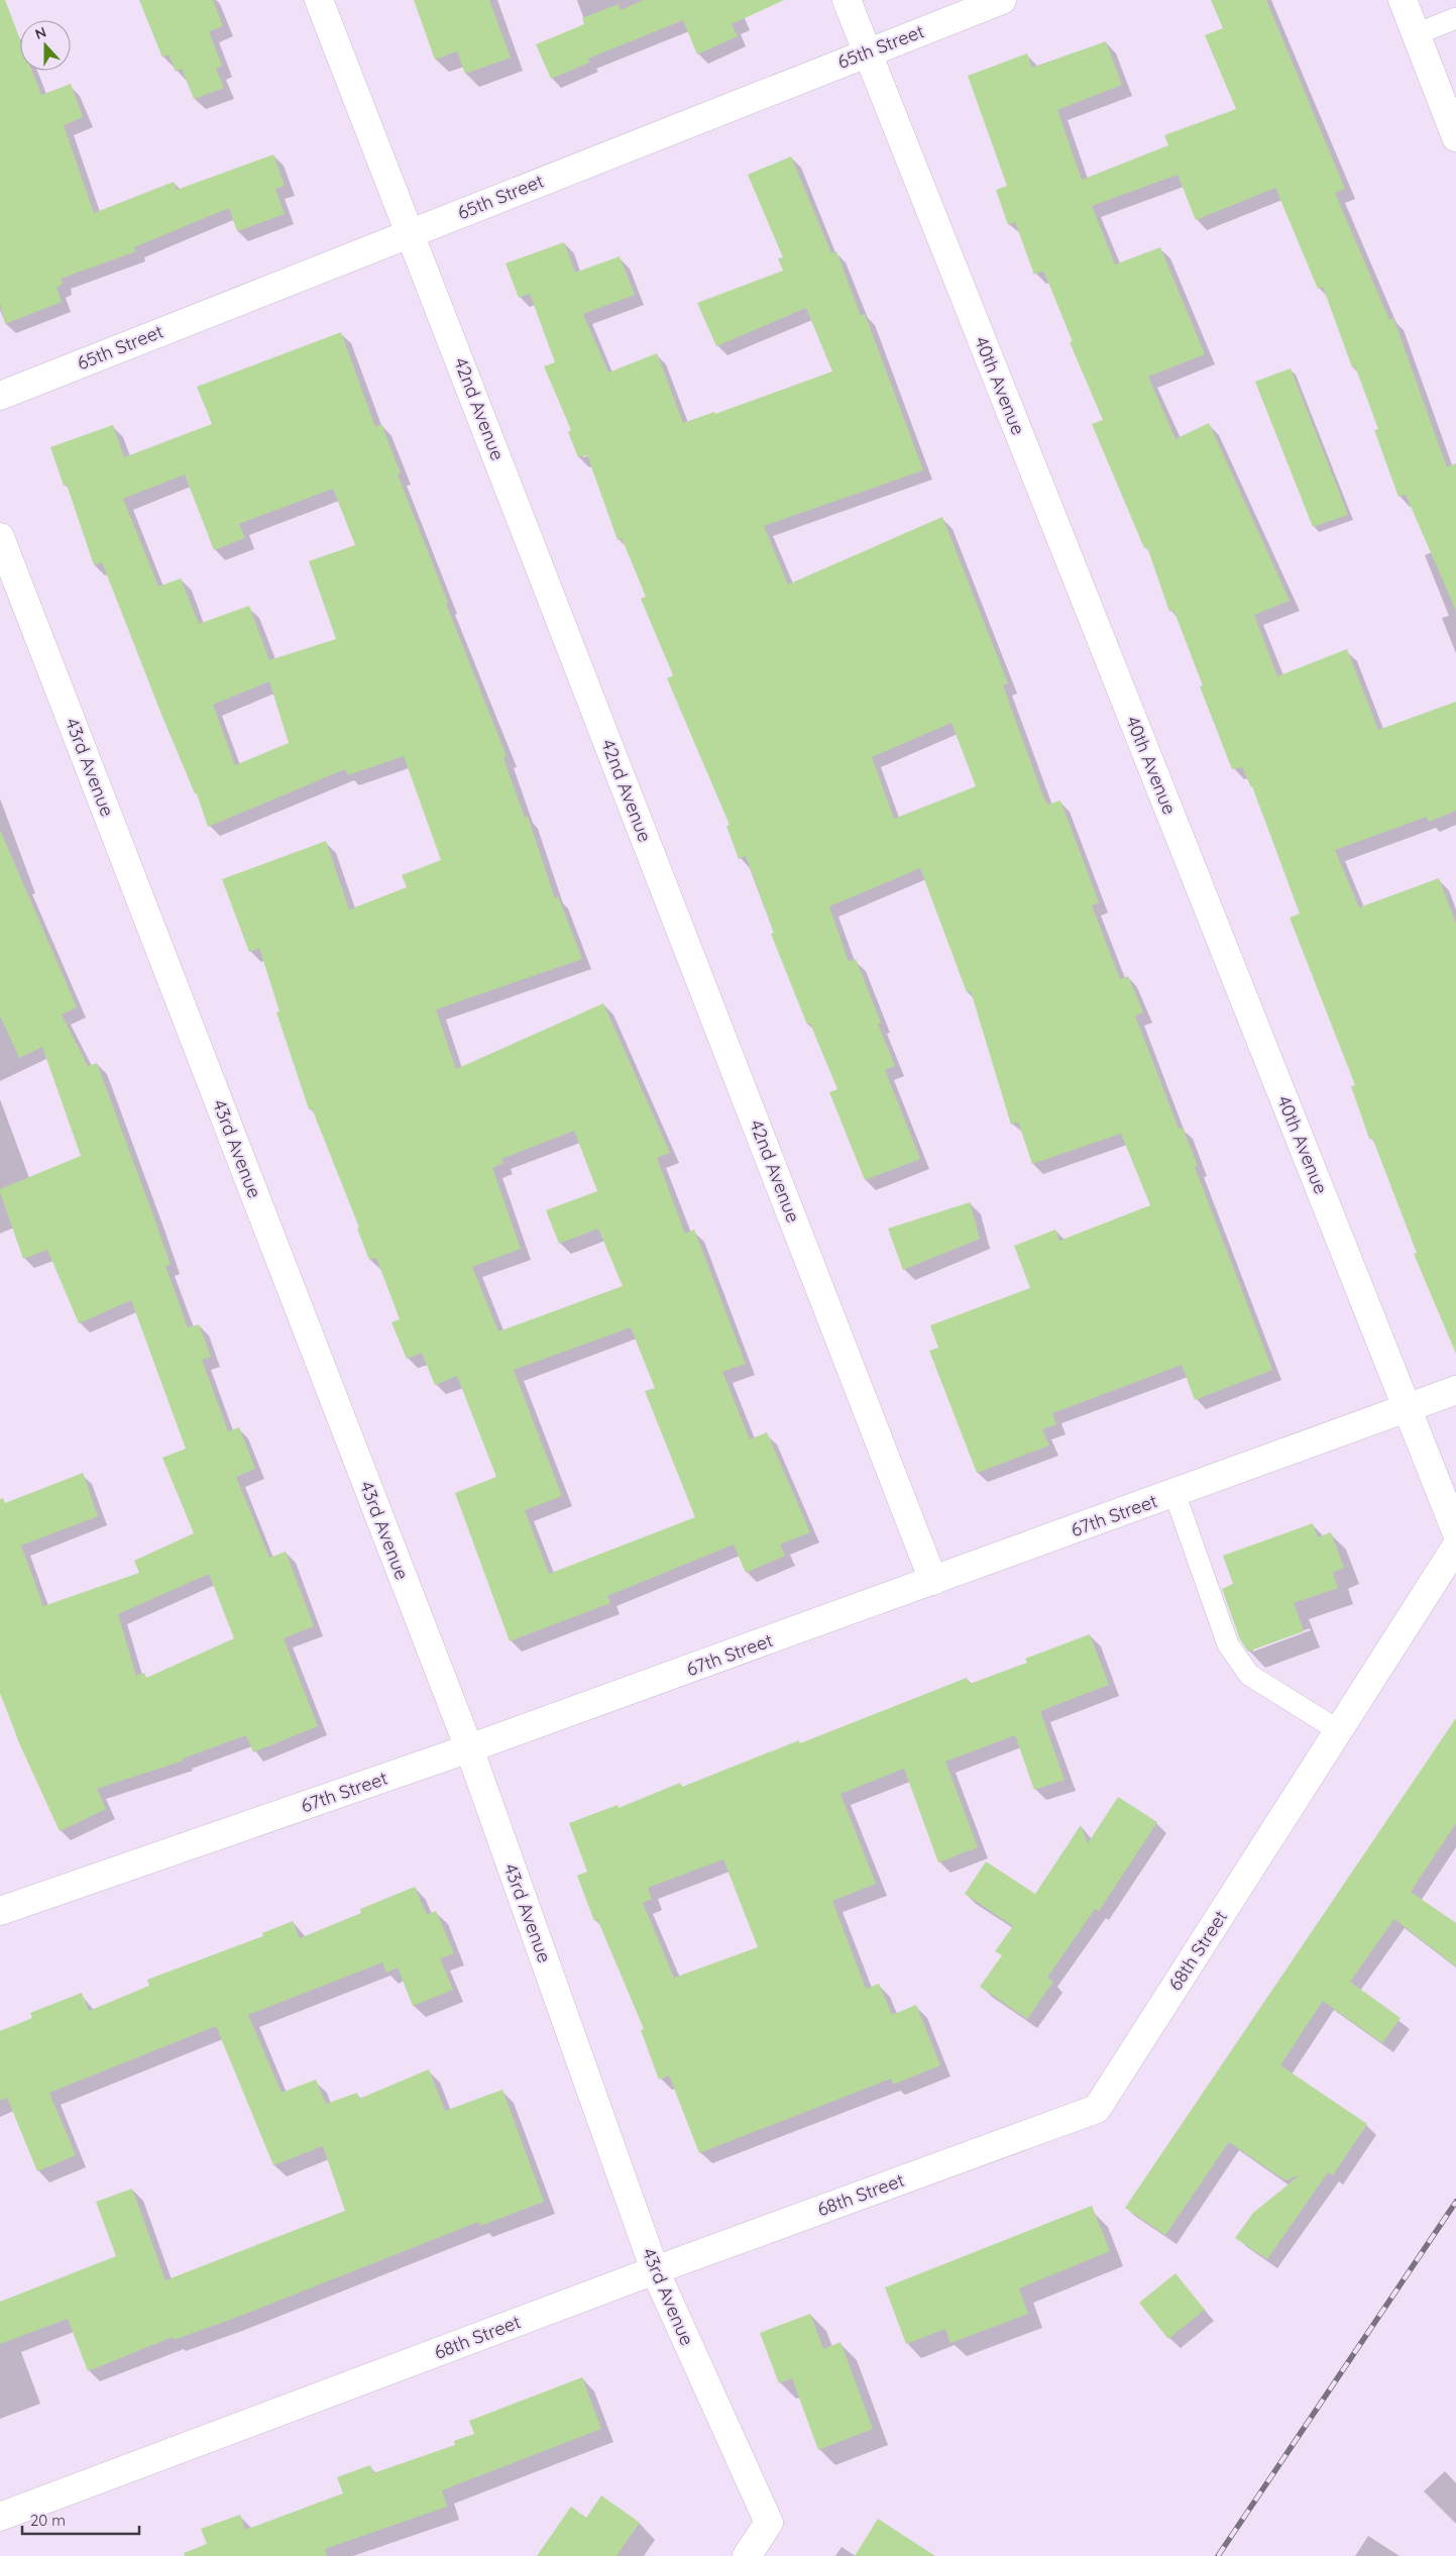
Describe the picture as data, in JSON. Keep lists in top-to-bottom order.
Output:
{
  "streets": {
    "street": [
      "65th Street",
      "40th Avenue",
      "42nd Avenue",
      "43rd Avenue",
      "67th Street",
      "68th Street"
    ]
  },
  "crossings": [
    ["65th Street", "40th Avenue"],
    ["65th Street", "42nd Avenue"],
    ["40th Avenue", "67th Street"],
    ["42nd Avenue", "67th Street"],
    ["43rd Avenue", "67th Street"],
    ["43rd Avenue", "68th Street"]
  ],
  "scale_bar": "20 m",
  "north": "top"
}
